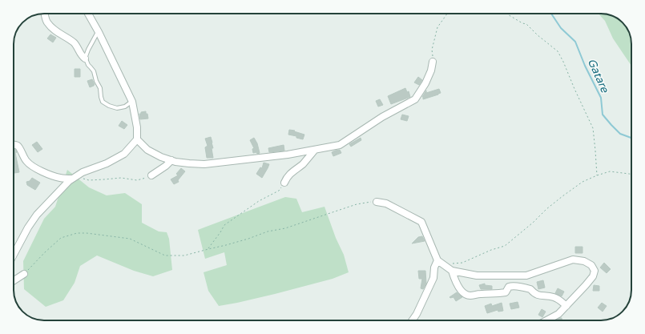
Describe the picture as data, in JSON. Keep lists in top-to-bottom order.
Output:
{
  "water": ["Gatare"]
}
